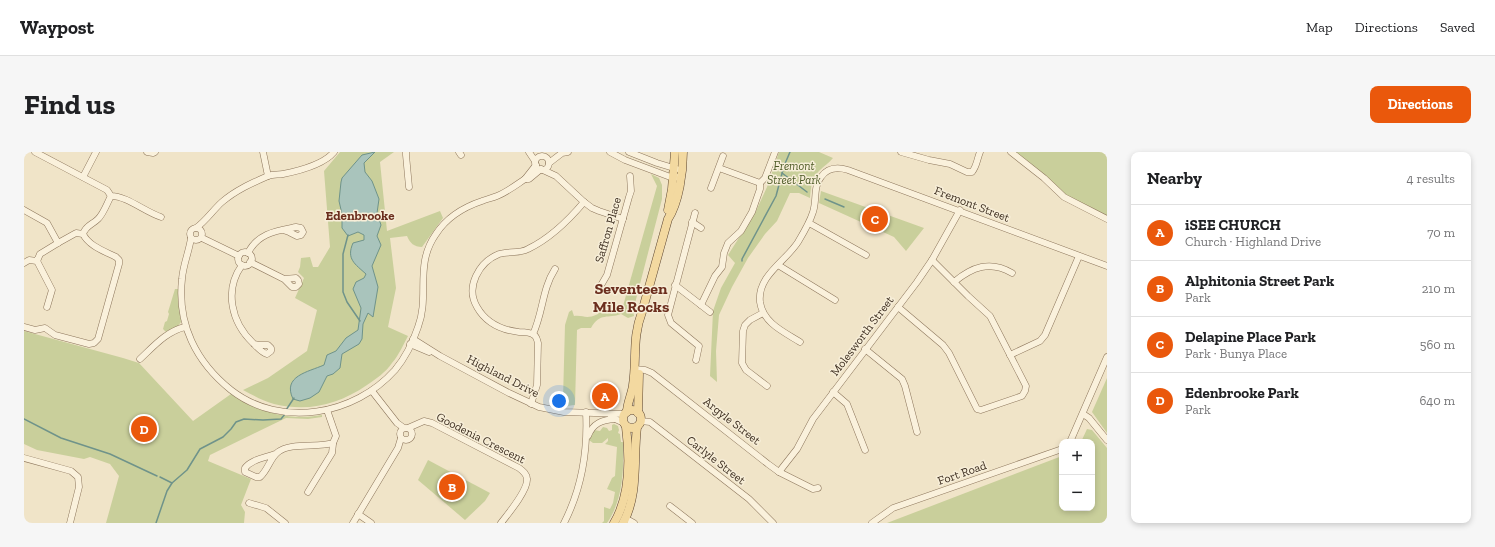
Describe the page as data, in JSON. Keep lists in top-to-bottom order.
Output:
{
  "streets": {
    "street": [
      "Fremont Street",
      "Saffron Place",
      "Molesworth Street",
      "Highland Drive",
      "Argyle Street",
      "Goodenia Crescent",
      "Carlyle Street",
      "Fort Road"
    ]
  },
  "crossings": [
    ["Fremont Street", "Molesworth Street"],
    ["Molesworth Street", "Argyle Street"],
    ["Highland Drive", "Carlyle Street"]
  ],
  "districts": ["Edenbrooke", "Seventeen Mile Rocks"],
  "parks": ["Fremont Street Park"],
  "page": {
    "header": "Waypost",
    "nav": ["Map", "Directions", "Saved"],
    "buttons": "Directions",
    "title": "Find us",
    "heading": ["Nearby", "4 results"],
    "pins": [
      "C",
      "A",
      "D",
      "B"
    ],
    "list": [
      {
        "mark": "A",
        "name": "iSEE CHURCH",
        "note": "Church · Highland Drive",
        "value": "70 m"
      },
      {
        "mark": "B",
        "name": "Alphitonia Street Park",
        "note": "Park",
        "value": "210 m"
      },
      {
        "mark": "C",
        "name": "Delapine Place Park",
        "note": "Park · Bunya Place",
        "value": "560 m"
      },
      {
        "mark": "D",
        "name": "Edenbrooke Park",
        "note": "Park",
        "value": "640 m"
      }
    ],
    "map_buttons": ["+", "−"]
  }
}
